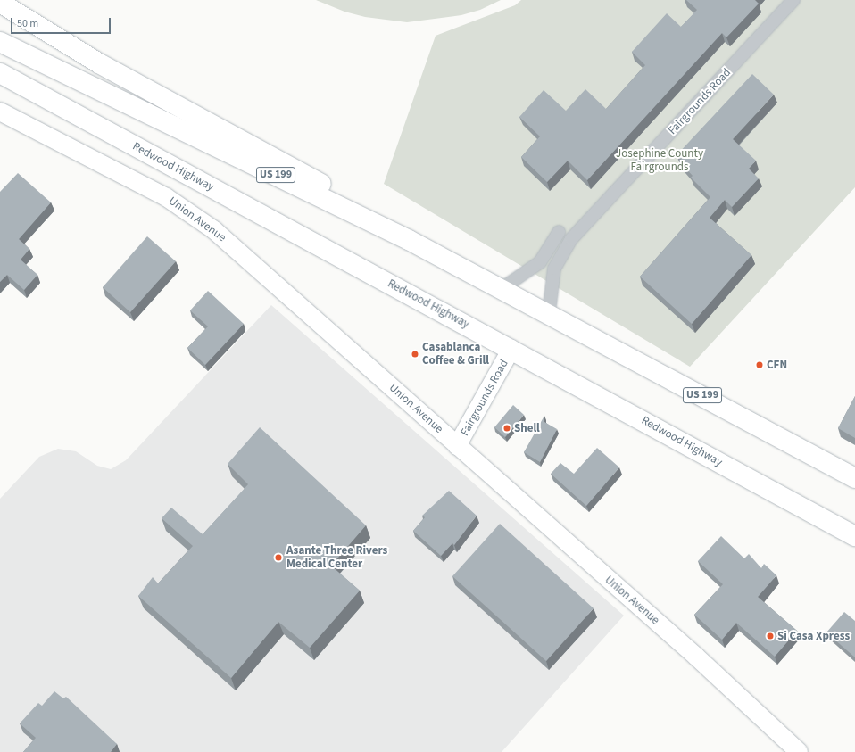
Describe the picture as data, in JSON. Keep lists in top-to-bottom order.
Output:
{
  "streets": {
    "highway": ["Redwood Highway", "US 199"],
    "street": ["Fairgrounds Road", "Union Avenue"]
  },
  "crossings": [
    ["Fairgrounds Road", "Redwood Highway"],
    ["Fairgrounds Road", "US 199"],
    ["Fairgrounds Road", "Union Avenue"]
  ],
  "parks": ["Josephine County Fairgrounds"],
  "places": [
    "Casablanca Coffee & Grill",
    "CFN",
    "Shell",
    "Asante Three Rivers Medical Center",
    "Si Casa Xpress"
  ],
  "scale_bar": "50 m"
}
